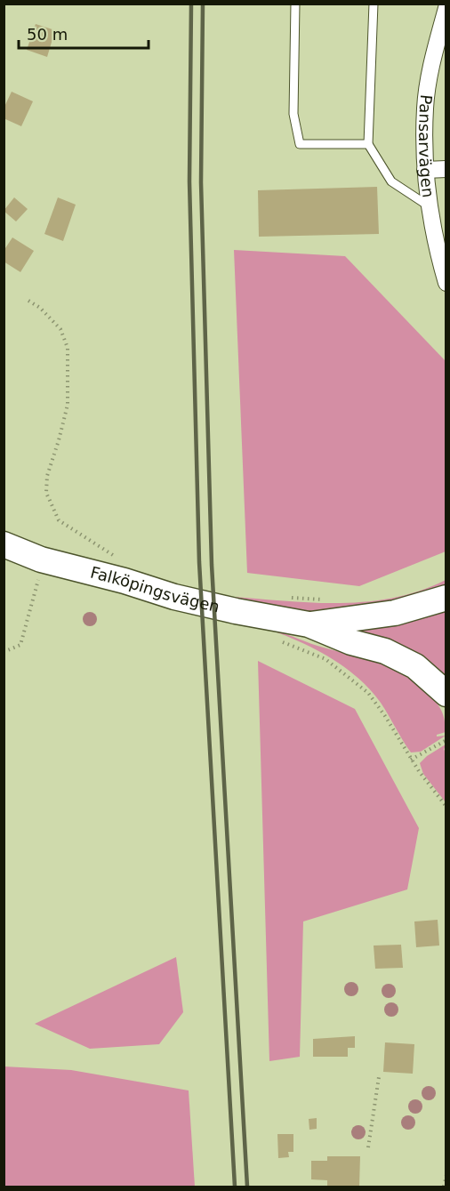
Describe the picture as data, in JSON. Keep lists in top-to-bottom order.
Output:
{
  "streets": {
    "main road": ["Falköpingsvägen"],
    "street": ["Pansarvägen"]
  },
  "scale_bar": "50 m"
}
